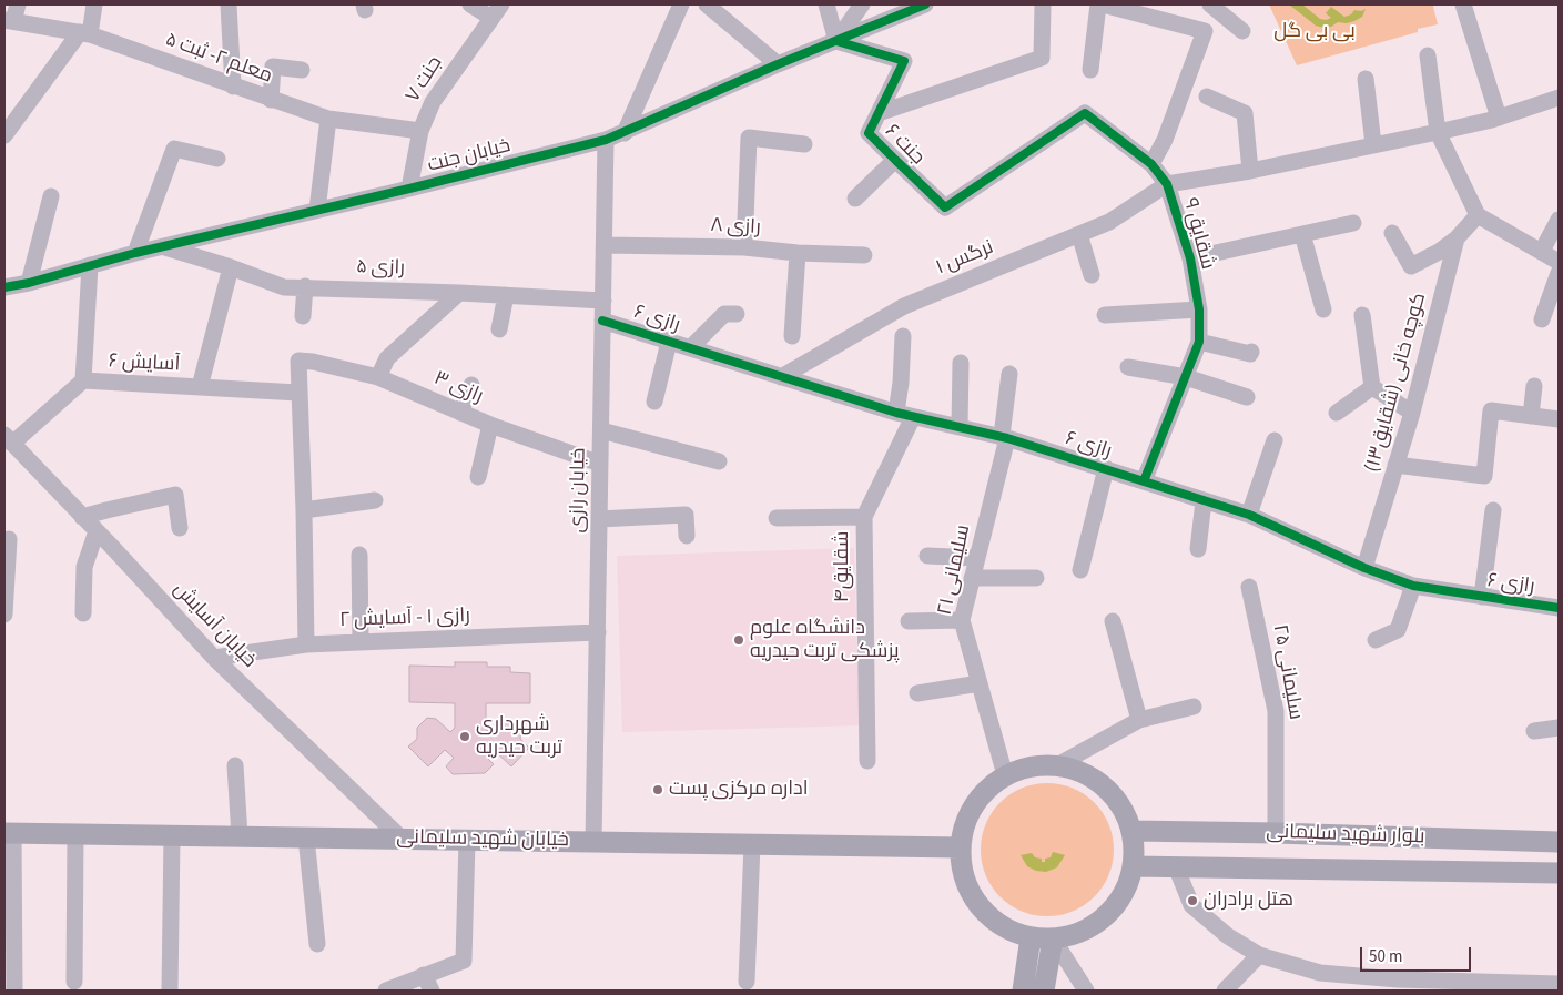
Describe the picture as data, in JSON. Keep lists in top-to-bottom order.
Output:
{
  "streets": {
    "main road": ["بلوار شهید سلیمانی", "خیابان شهید سلیمانی"],
    "street": [
      "معلم ۲- ثبت ۵",
      "جنت ۷",
      "جنت ۶",
      "خیابان جنت",
      "رازی ۸",
      "شقایق ۹",
      "نرگس ۱",
      "رازی ۵",
      "رازی ۶",
      "آسایش ۶",
      "کوچه خانی (شقایق۱۳)",
      "رازی ۳",
      "خیابان رازی",
      "شقایق۴",
      "سلیمانی ۲۱",
      "رازی ۱ - آسایش ۲",
      "خیابان آسایش",
      "سلیمانی ۲۵"
    ]
  },
  "crossings": [
    ["معلم ۲- ثبت ۵", "جنت ۷"],
    ["جنت ۷", "خیابان جنت"],
    ["جنت ۶", "خیابان جنت"],
    ["جنت ۶", "شقایق ۹"],
    ["خیابان جنت", "رازی ۵"],
    ["خیابان جنت", "خیابان رازی"],
    ["رازی ۸", "خیابان رازی"],
    ["شقایق ۹", "نرگس ۱"],
    ["شقایق ۹", "رازی ۶"],
    ["نرگس ۱", "رازی ۶"],
    ["رازی ۵", "خیابان رازی"],
    ["رازی ۶", "کوچه خانی (شقایق۱۳)"],
    ["رازی ۶", "خیابان رازی"],
    ["رازی ۶", "شقایق۴"],
    ["رازی ۶", "سلیمانی ۲۱"],
    ["آسایش ۶", "رازی ۳"],
    ["آسایش ۶", "خیابان آسایش"],
    ["رازی ۳", "خیابان رازی"],
    ["خیابان رازی", "رازی ۱ - آسایش ۲"],
    ["خیابان رازی", "خیابان شهید سلیمانی"],
    ["سلیمانی ۲۱", "بلوار شهید سلیمانی"],
    ["سلیمانی ۲۱", "خیابان شهید سلیمانی"],
    ["رازی ۱ - آسایش ۲", "خیابان آسایش"],
    ["خیابان آسایش", "خیابان شهید سلیمانی"],
    ["سلیمانی ۲۵", "بلوار شهید سلیمانی"],
    ["بلوار شهید سلیمانی", "خیابان شهید سلیمانی"]
  ],
  "parks": ["بی بی گل"],
  "places": [
    "دانشگاه علوم پزشکی تربت حیدریه",
    "شهرداری تربت حیدریه",
    "اداره مرکزی پست",
    "هتل برادران"
  ],
  "scale_bar": "50 m"
}
